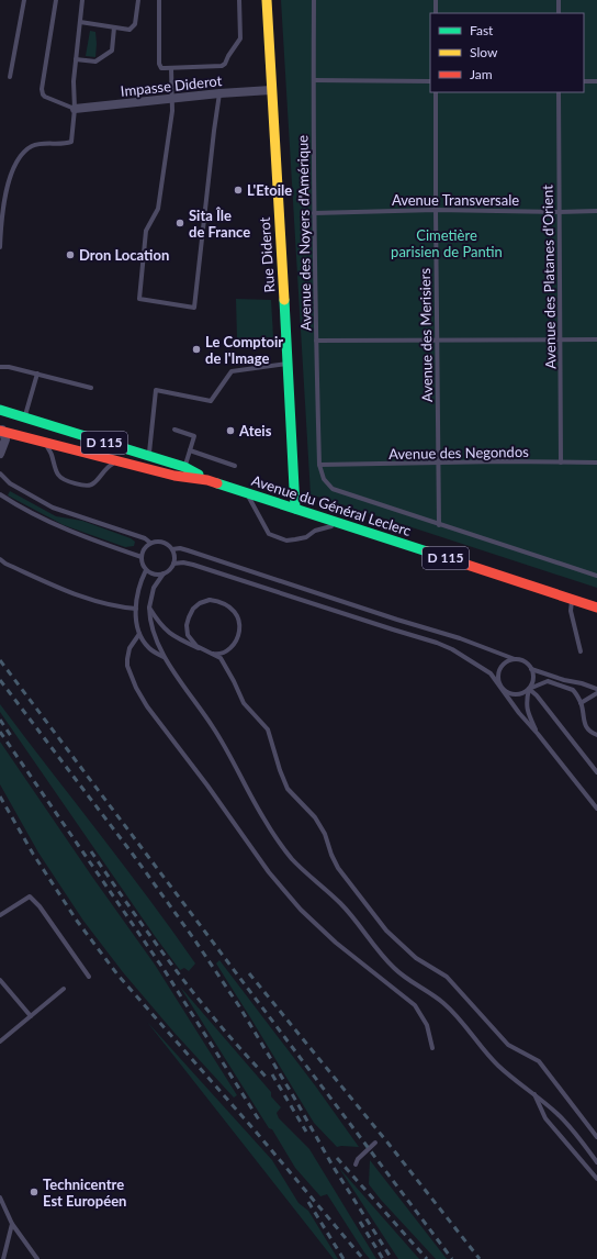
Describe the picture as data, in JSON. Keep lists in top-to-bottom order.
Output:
{
  "streets": {
    "main road": ["Rue Diderot", "D 115", "Avenue du Général Leclerc"],
    "street": ["Impasse Diderot"],
    "lane": [
      "Avenue Transversale",
      "Avenue des Noyers d'Amérique",
      "Avenue des Platanes d'Orient",
      "Avenue des Merisiers",
      "Avenue des Negondos"
    ]
  },
  "crossings": [
    ["Impasse Diderot", "Rue Diderot"],
    ["Avenue Transversale", "Avenue des Noyers d'Amérique"],
    ["Avenue Transversale", "Avenue des Platanes d'Orient"],
    ["Avenue Transversale", "Avenue des Merisiers"],
    ["Avenue des Noyers d'Amérique", "Avenue des Negondos"],
    ["Rue Diderot", "Avenue du Général Leclerc"],
    ["Avenue des Platanes d'Orient", "Avenue des Negondos"],
    ["Avenue des Merisiers", "Avenue des Negondos"]
  ],
  "parks": ["Cimetière parisien de Pantin"],
  "places": [
    "L'Etoile",
    "Sita Île de France",
    "Dron Location",
    "Le Comptoir de l'Image",
    "Ateis",
    "Technicentre Est Européen"
  ],
  "legend": ["Fast", "Slow", "Jam"]
}
